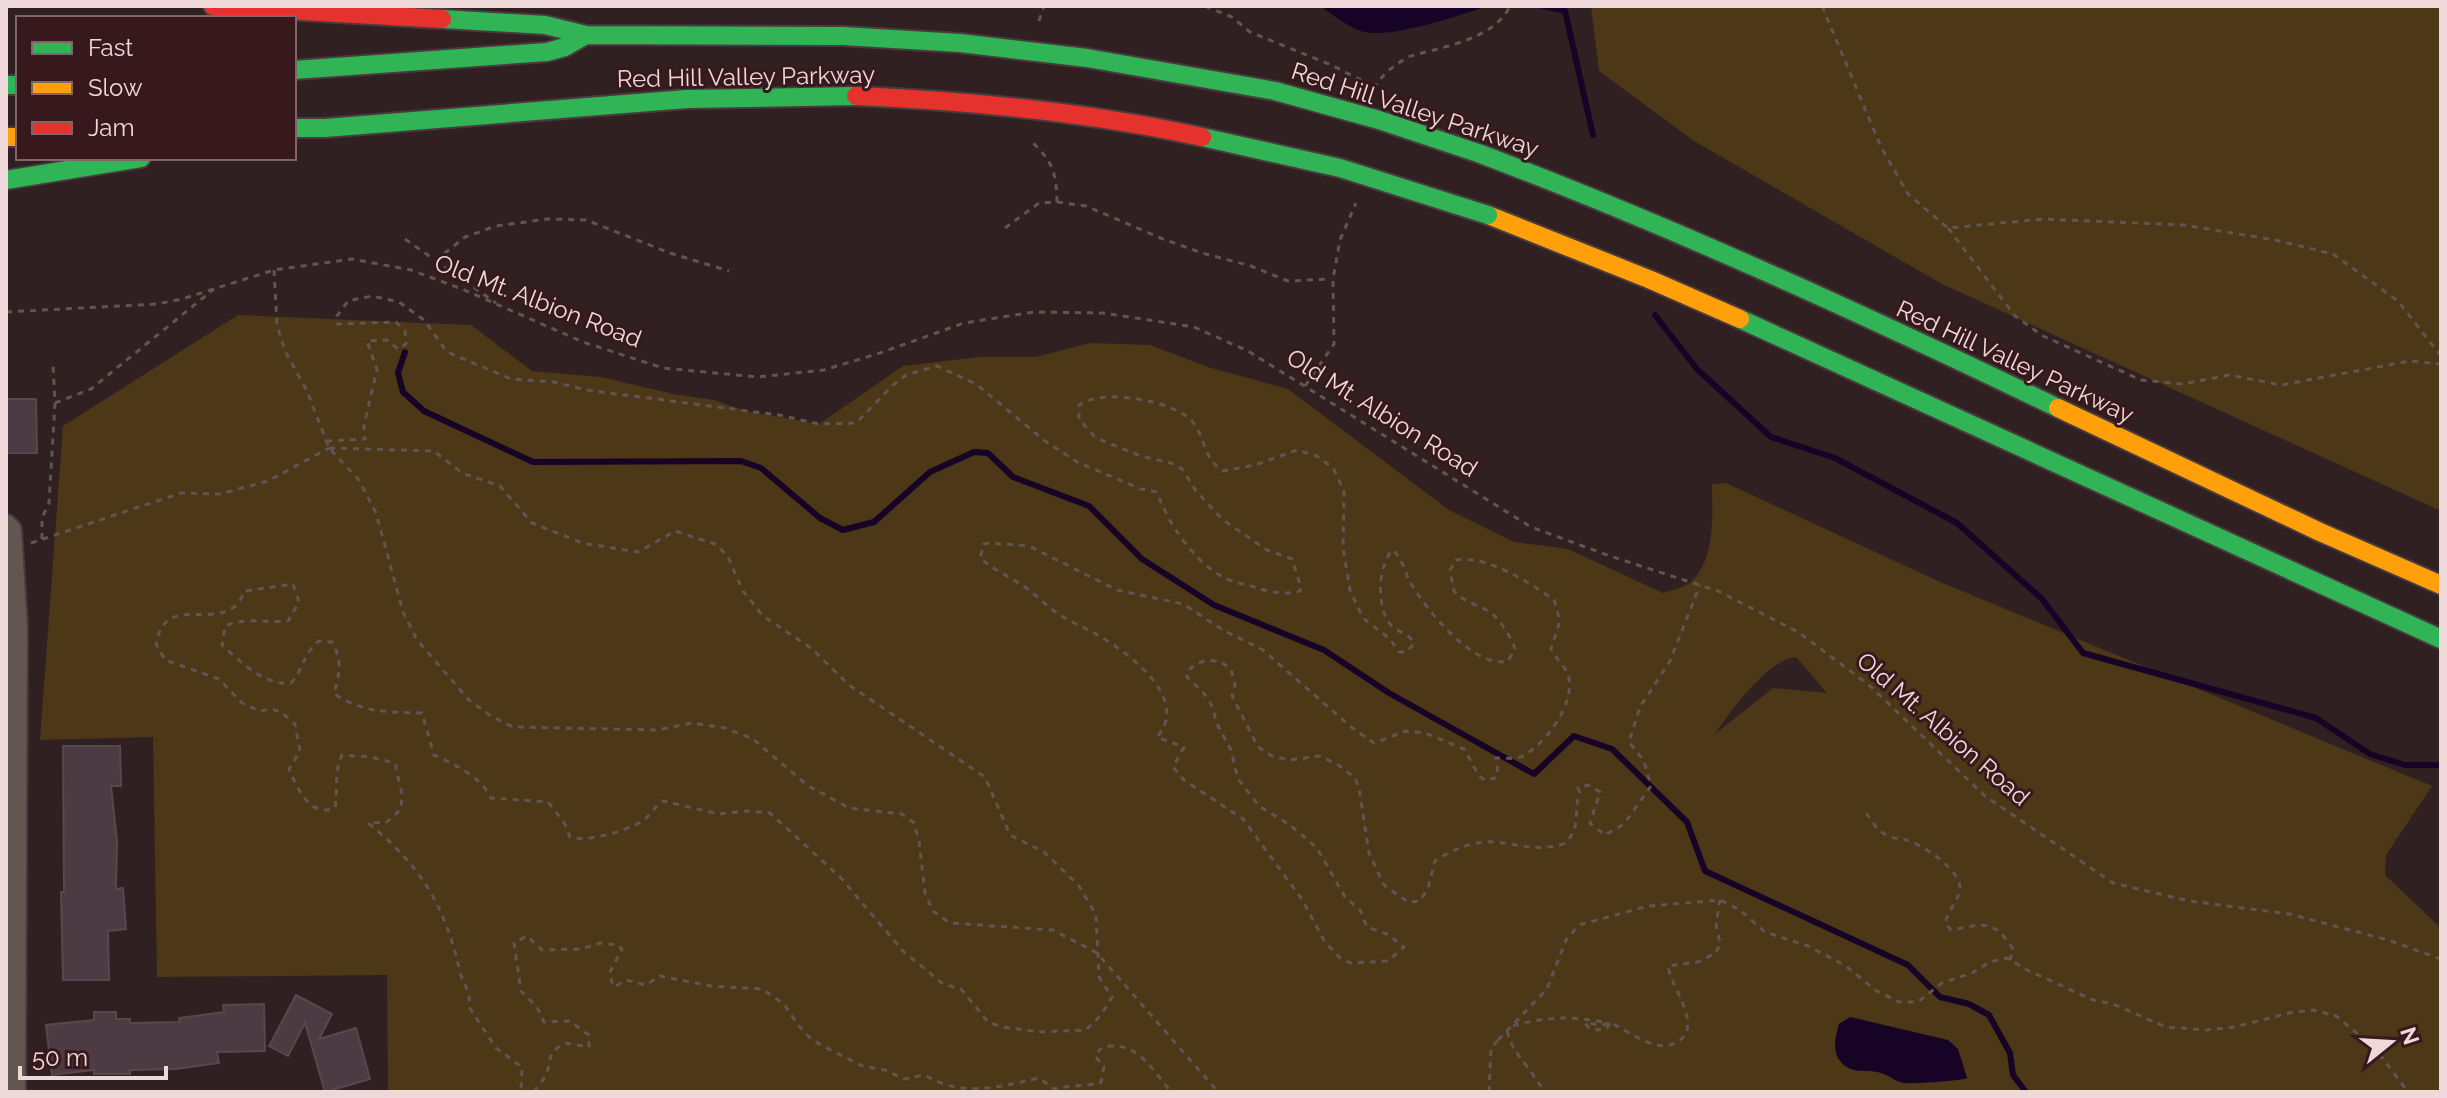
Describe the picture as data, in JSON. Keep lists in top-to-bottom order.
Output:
{
  "streets": {
    "highway": ["Red Hill Valley Parkway"],
    "path": ["Old Mt. Albion Road"]
  },
  "legend": ["Fast", "Slow", "Jam"],
  "scale_bar": "50 m",
  "north": "right"
}
